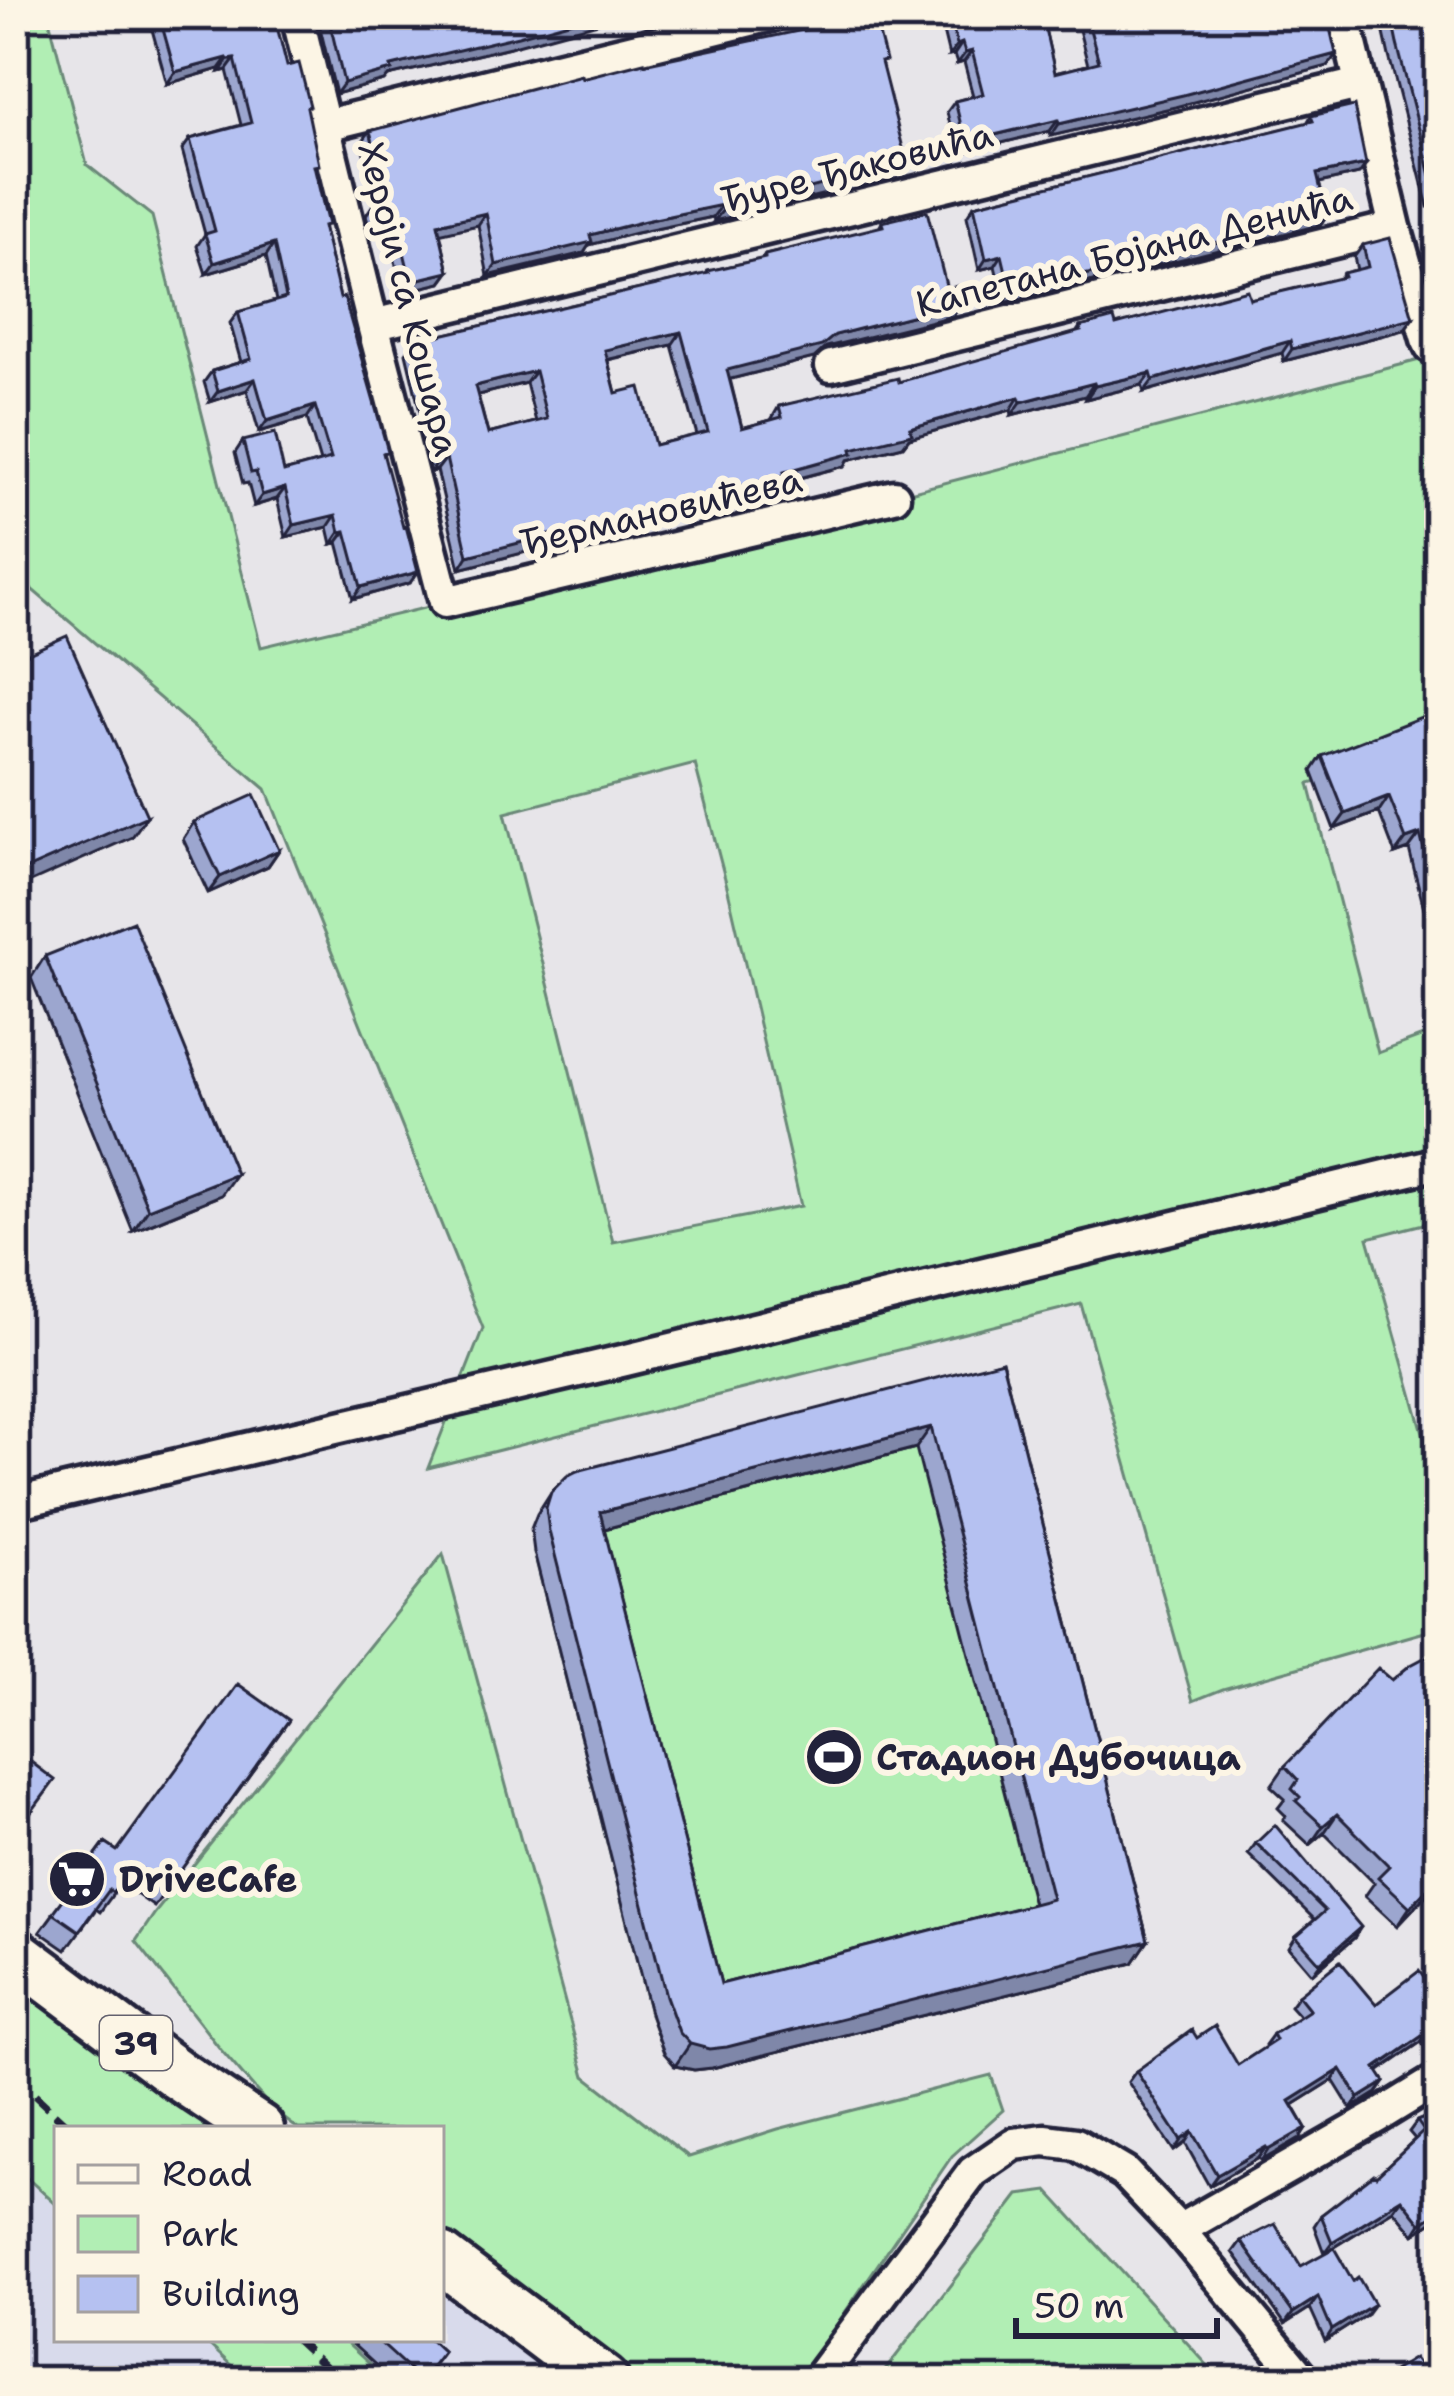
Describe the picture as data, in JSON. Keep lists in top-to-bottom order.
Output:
{
  "streets": {
    "main road": ["39"],
    "street": [
      "Ђуре Ђаковића",
      "Капетана Бојана Денића",
      "Хероји са Кошара",
      "Ђермановићева"
    ]
  },
  "crossings": [
    ["Ђуре Ђаковића", "Хероји са Кошара"],
    ["Хероји са Кошара", "Ђермановићева"]
  ],
  "places": {
    "sports": ["Стадион Дубочица"],
    "supermarket": ["DriveCafe"]
  },
  "legend": ["Road", "Park", "Building"],
  "scale_bar": "50 m"
}
